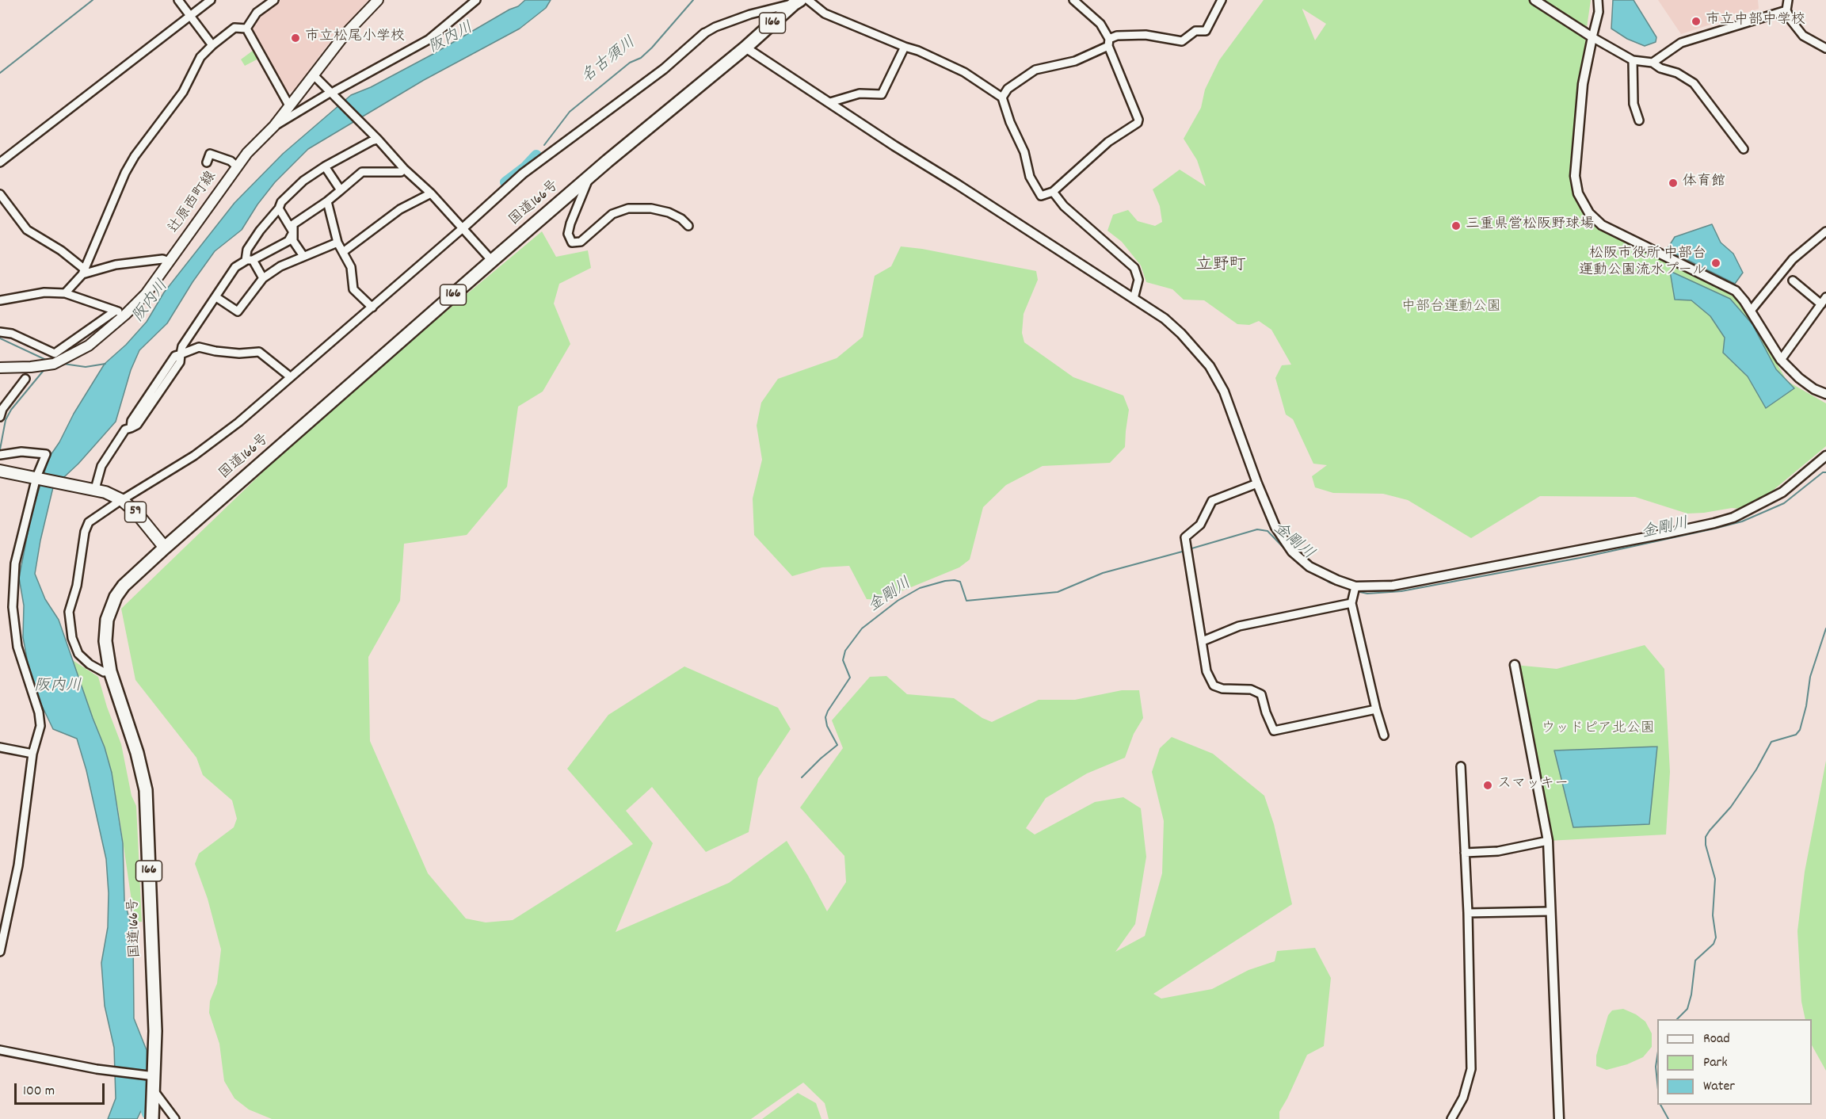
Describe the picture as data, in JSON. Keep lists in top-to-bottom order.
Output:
{
  "streets": {
    "highway": ["166", "国道166号"],
    "main road": ["辻原西町線", "59"]
  },
  "crossings": [
    ["国道166号", "59"]
  ],
  "districts": ["立野町"],
  "water": ["阪内川", "名古須川", "金剛川"],
  "parks": ["中部台運動公園", "ウッドピア北公園"],
  "places": [
    "市立中部中学校",
    "市立松尾小学校",
    "体育館",
    "三重県営松阪野球場",
    "松阪市役所 中部台 運動公園流水プール",
    "スマッキー"
  ],
  "legend": ["Road", "Park", "Water"],
  "scale_bar": "100 m"
}
